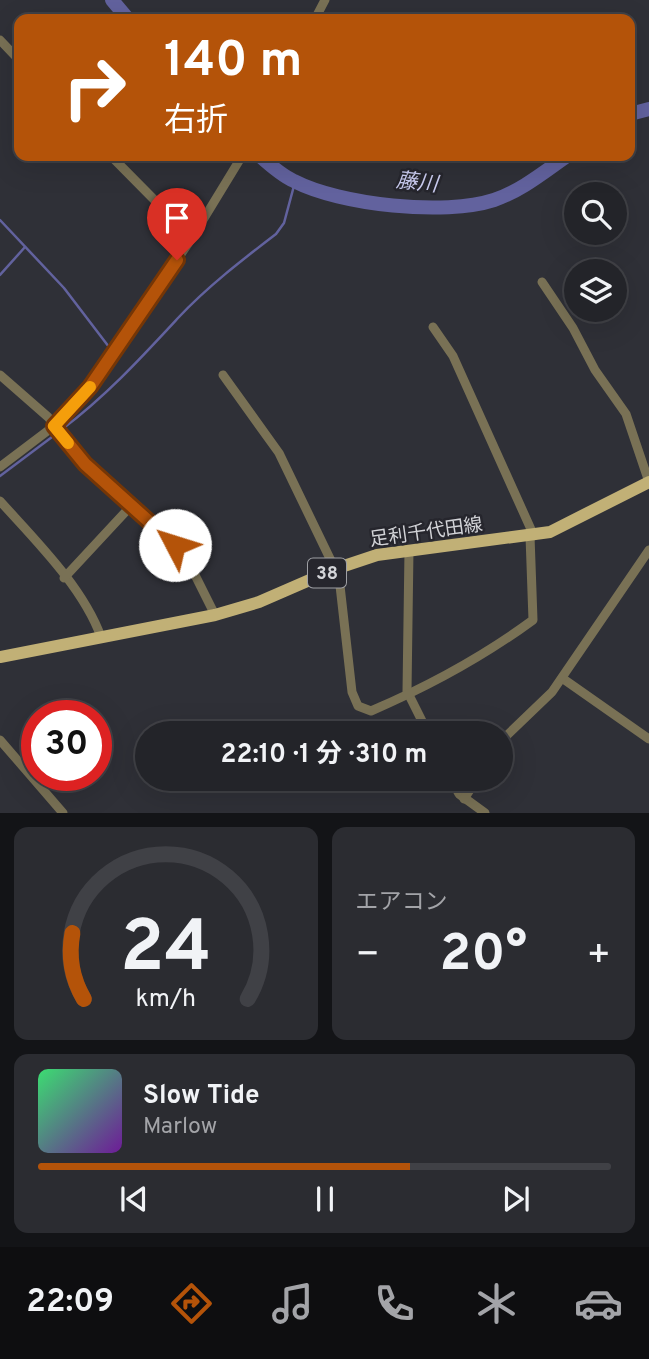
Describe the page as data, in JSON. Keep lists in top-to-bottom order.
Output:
{
  "streets": {
    "main road": ["足利千代田線", "38"]
  },
  "water": ["藤川"],
  "page": {
    "turn": ["140 m", "右折"],
    "limit": "30",
    "trip": "22:10 · 1 分 · 310 m",
    "tile": "エアコン",
    "heat": ["−", "20°", "+"],
    "song": ["Slow Tide", "Marlow"],
    "tabs": "22:09",
    "gauge": ["24", "km/h"]
  }
}
